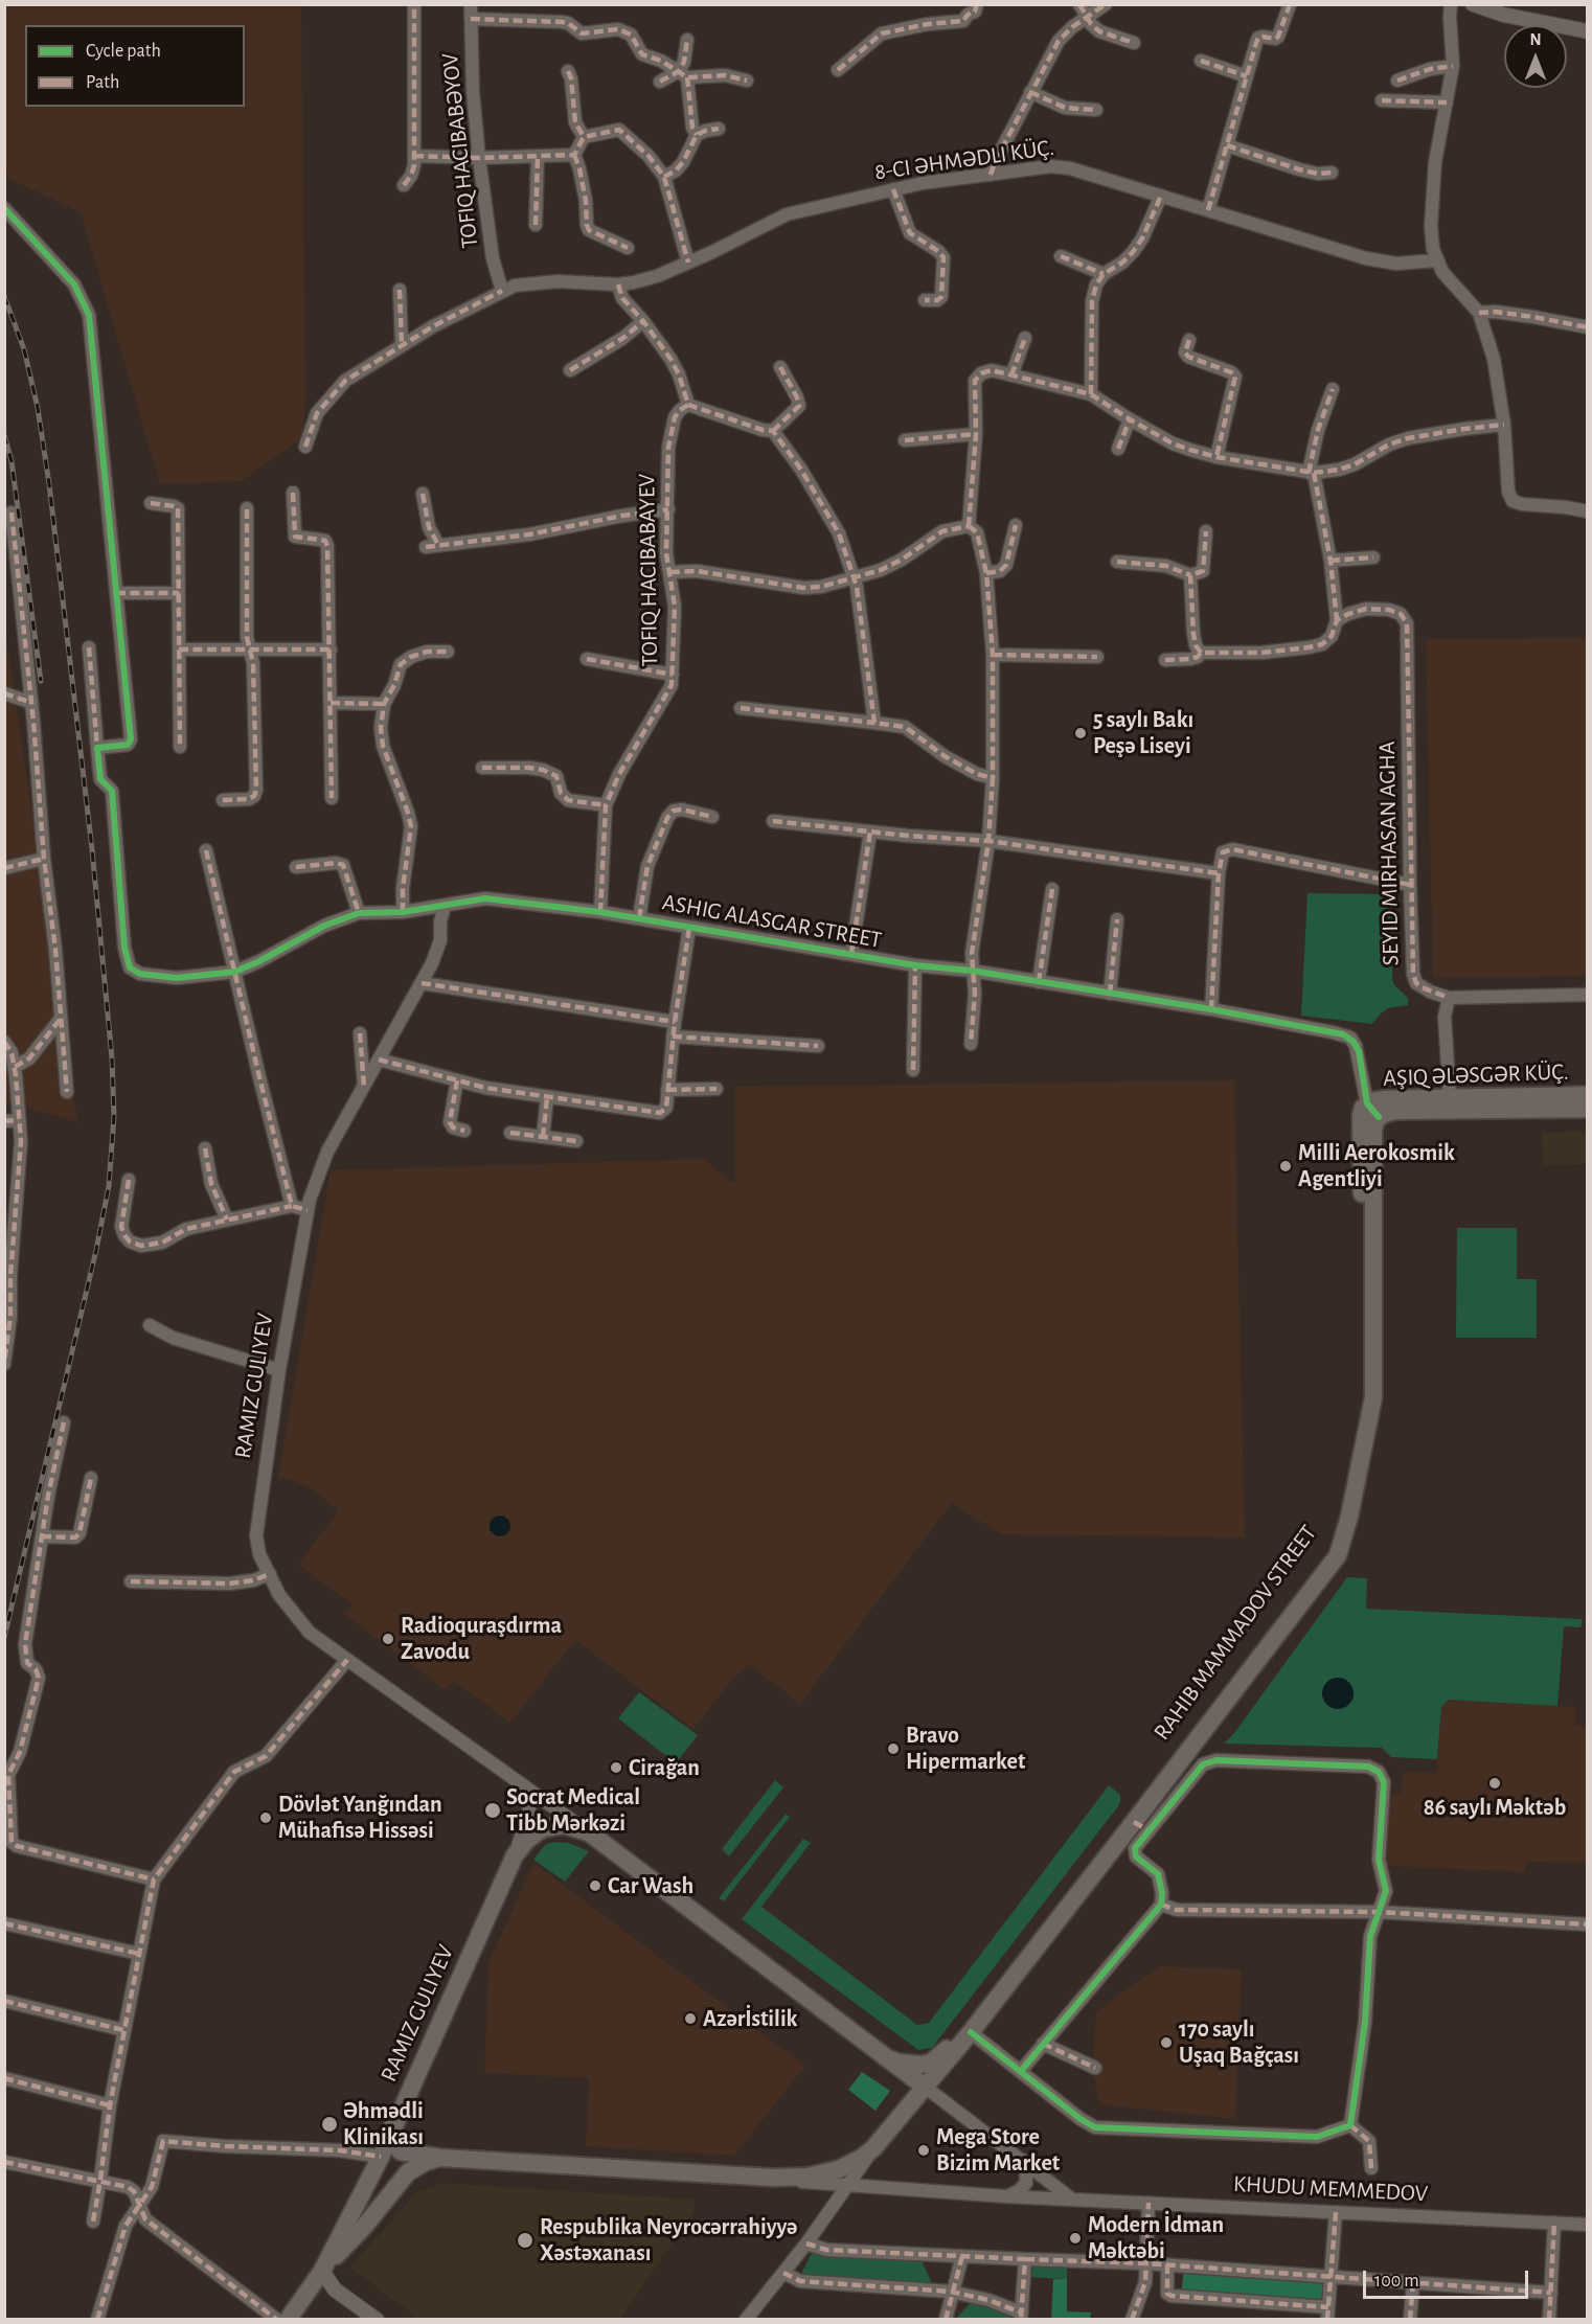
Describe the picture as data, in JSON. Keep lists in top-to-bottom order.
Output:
{
  "streets": {
    "main road": ["RAMIZ GULIYEV", "RAHIB MAMMADOV STREET"],
    "street": [
      "8-CI ƏHMƏDLI KÜÇ.",
      "SEYID MIRHASAN AGHA",
      "ASHIG ALASGAR STREET",
      "KHUDU MEMMEDOV"
    ]
  },
  "crossings": [
    ["ASHIG ALASGAR STREET", "RAMIZ GULIYEV"],
    ["ASHIG ALASGAR STREET", "RAHIB MAMMADOV STREET"],
    ["RAHIB MAMMADOV STREET", "KHUDU MEMMEDOV"]
  ],
  "places": [
    "5 saylı Bakı Peşə Liseyi",
    "Milli Aerokosmik Agentliyi",
    "Radioquraşdırma Zavodu",
    "Bravo Hipermarket",
    "Cirağan",
    "86 saylı Məktəb",
    "Socrat Medical Tibb Mərkəzi",
    "Dövlət Yanğından Mühafisə Hissəsi",
    "Car Wash",
    "Azərİstilik",
    "170 saylı Uşaq Bağçası",
    "Əhmədli Klinikası",
    "Mega Store Bizim Market",
    "Modern İdman Məktəbi",
    "Respublika Neyrocərrahiyyə Xəstəxanası"
  ],
  "legend": ["Cycle path", "Path"],
  "scale_bar": "100 m",
  "north": "top"
}
